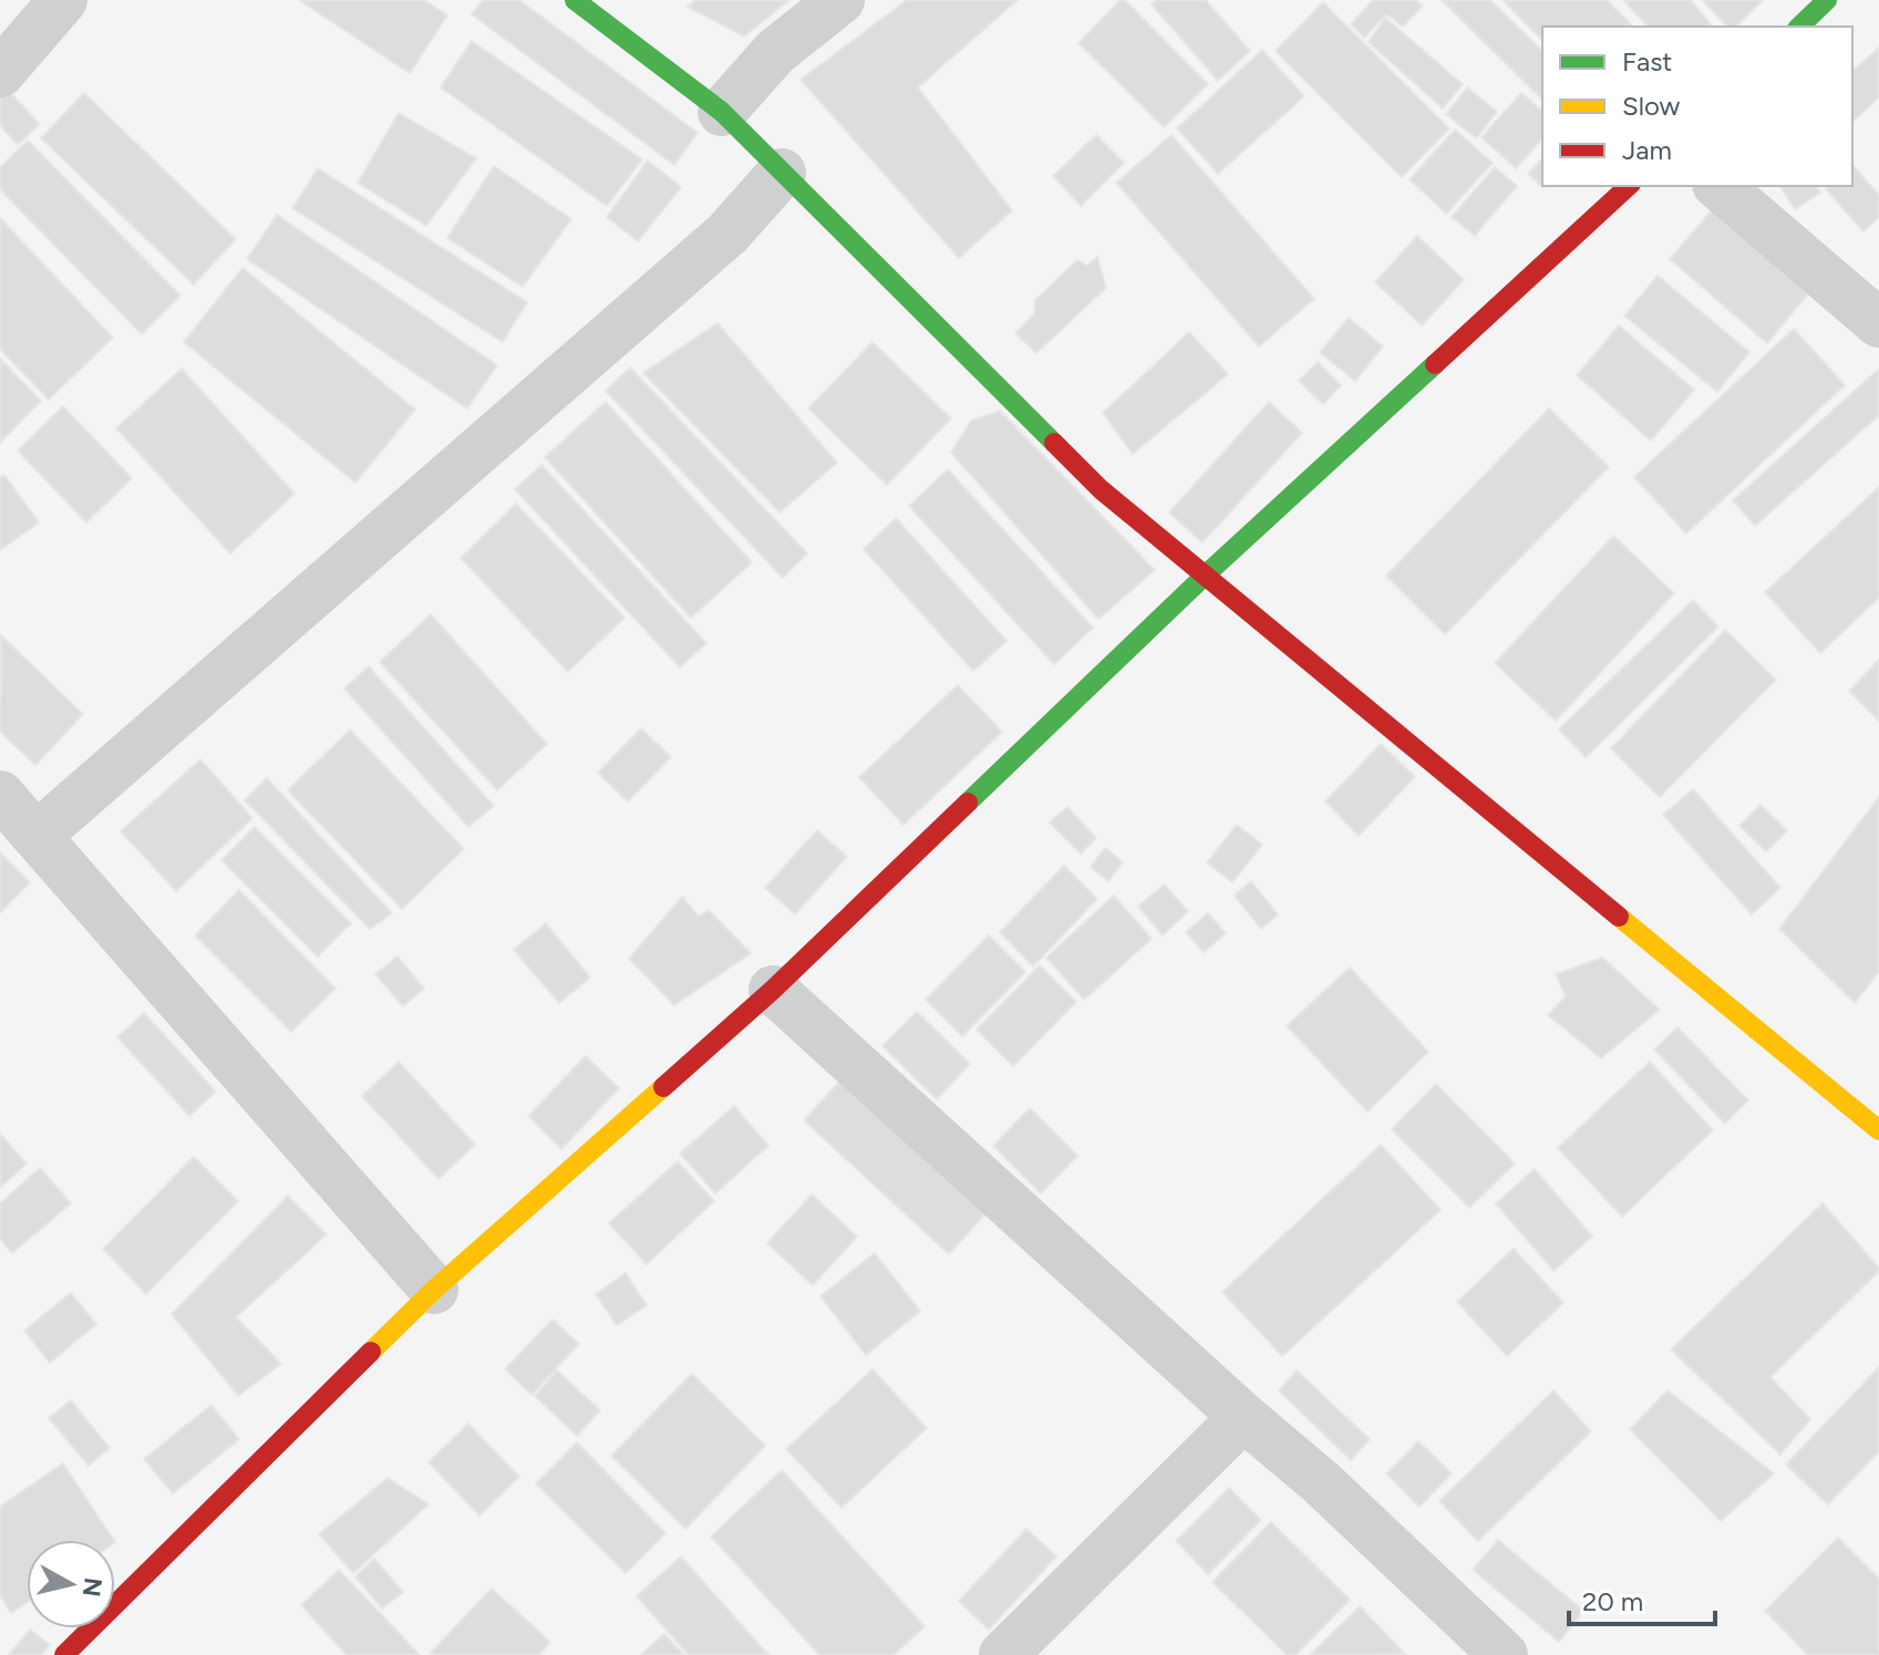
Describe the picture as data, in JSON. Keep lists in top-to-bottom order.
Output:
{
  "legend": ["Fast", "Slow", "Jam"],
  "scale_bar": "20 m",
  "north": "right"
}
